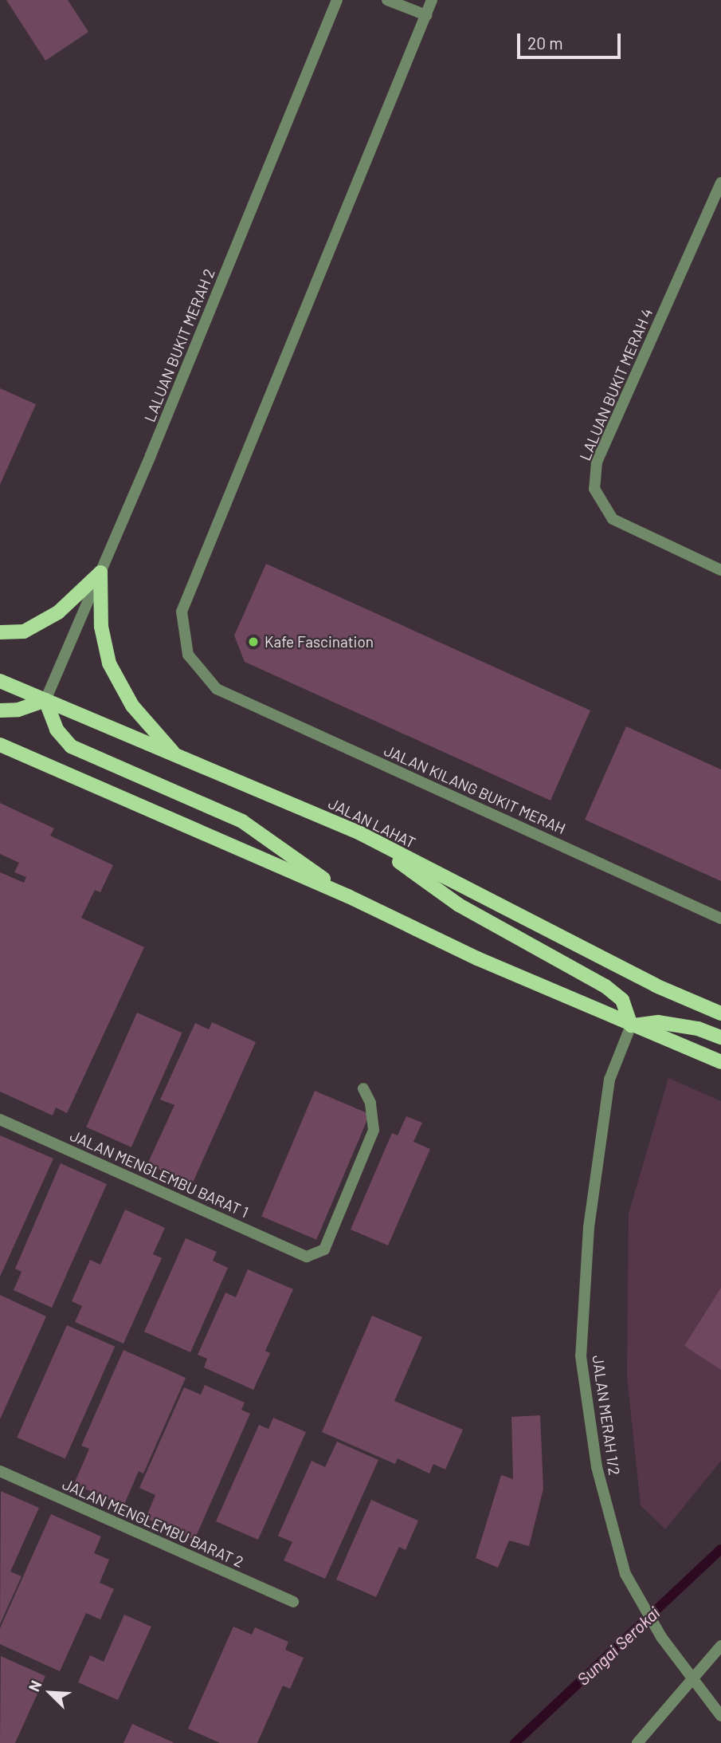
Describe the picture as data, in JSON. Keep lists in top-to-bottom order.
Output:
{
  "streets": {
    "main road": ["JALAN LAHAT"],
    "street": [
      "LALUAN BUKIT MERAH 2",
      "LALUAN BUKIT MERAH 4",
      "JALAN KILANG BUKIT MERAH",
      "JALAN MENGLEMBU BARAT 1",
      "JALAN MERAH 1/2",
      "JALAN MENGLEMBU BARAT 2"
    ]
  },
  "crossings": [
    ["LALUAN BUKIT MERAH 2", "JALAN LAHAT"]
  ],
  "water": ["Sungai Serokai"],
  "places": ["Kafe Fascination"],
  "scale_bar": "20 m",
  "north": "top left"
}
